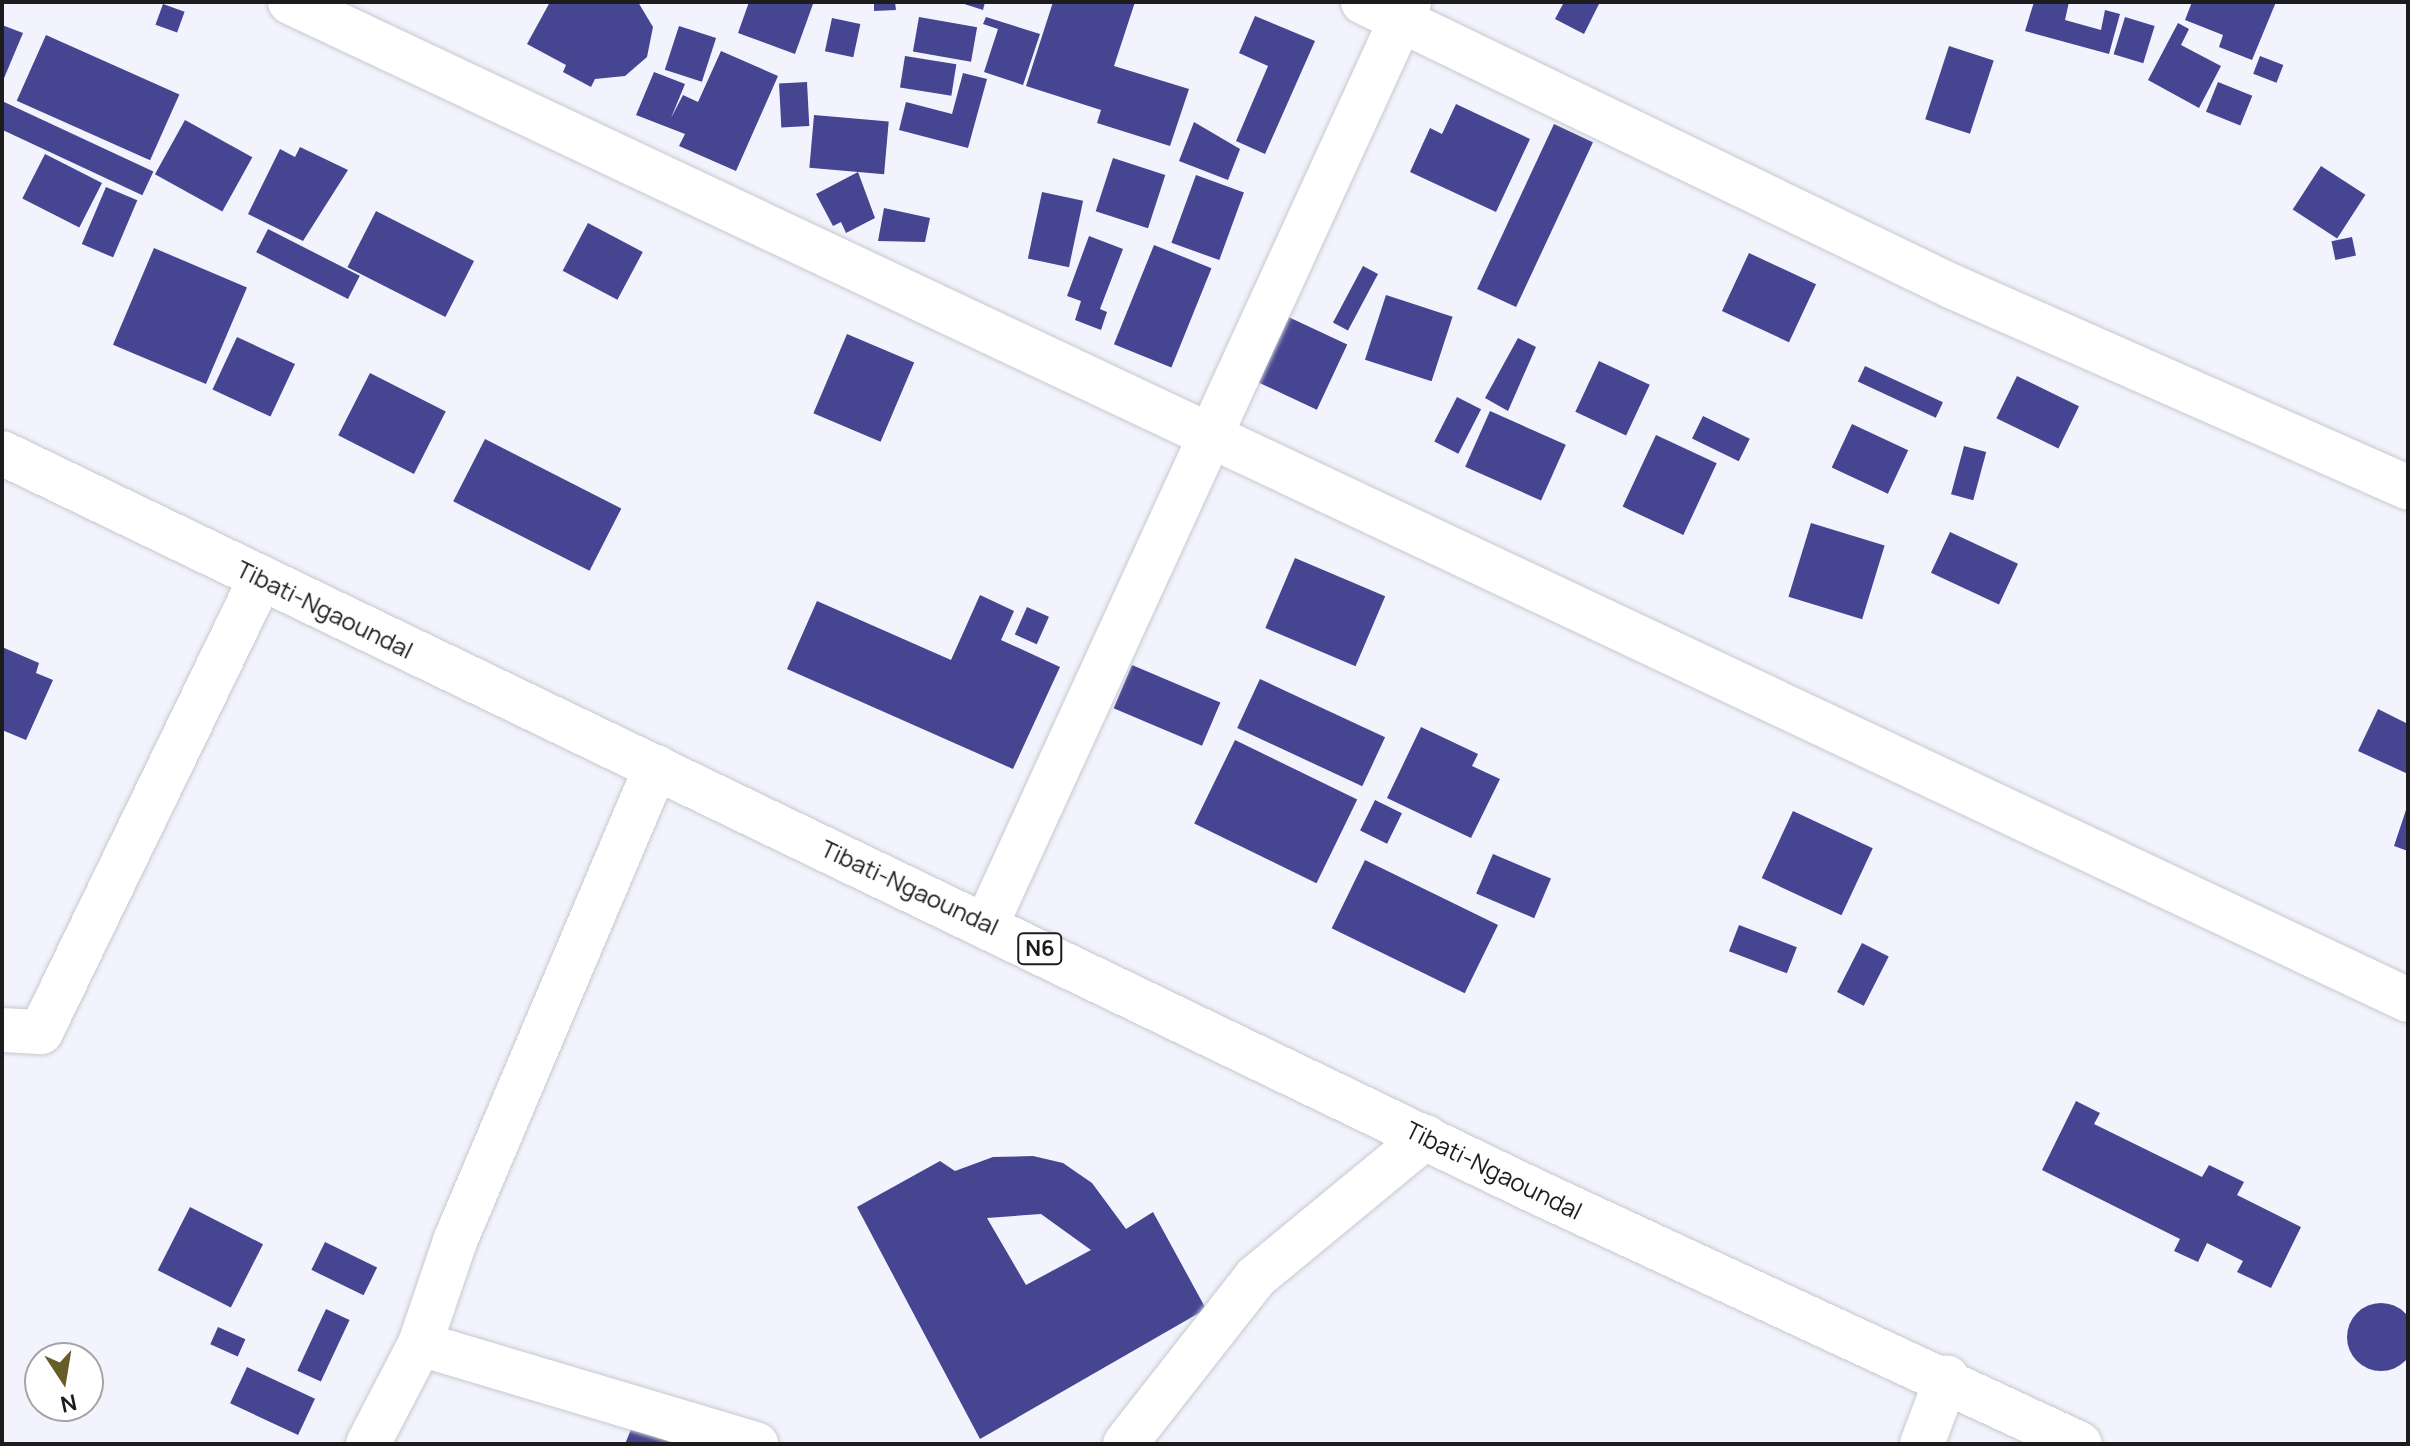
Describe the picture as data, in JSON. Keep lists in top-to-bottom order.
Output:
{
  "streets": {
    "main road": ["Tibati-Ngaoundal", "N6"]
  },
  "north": "bottom"
}
